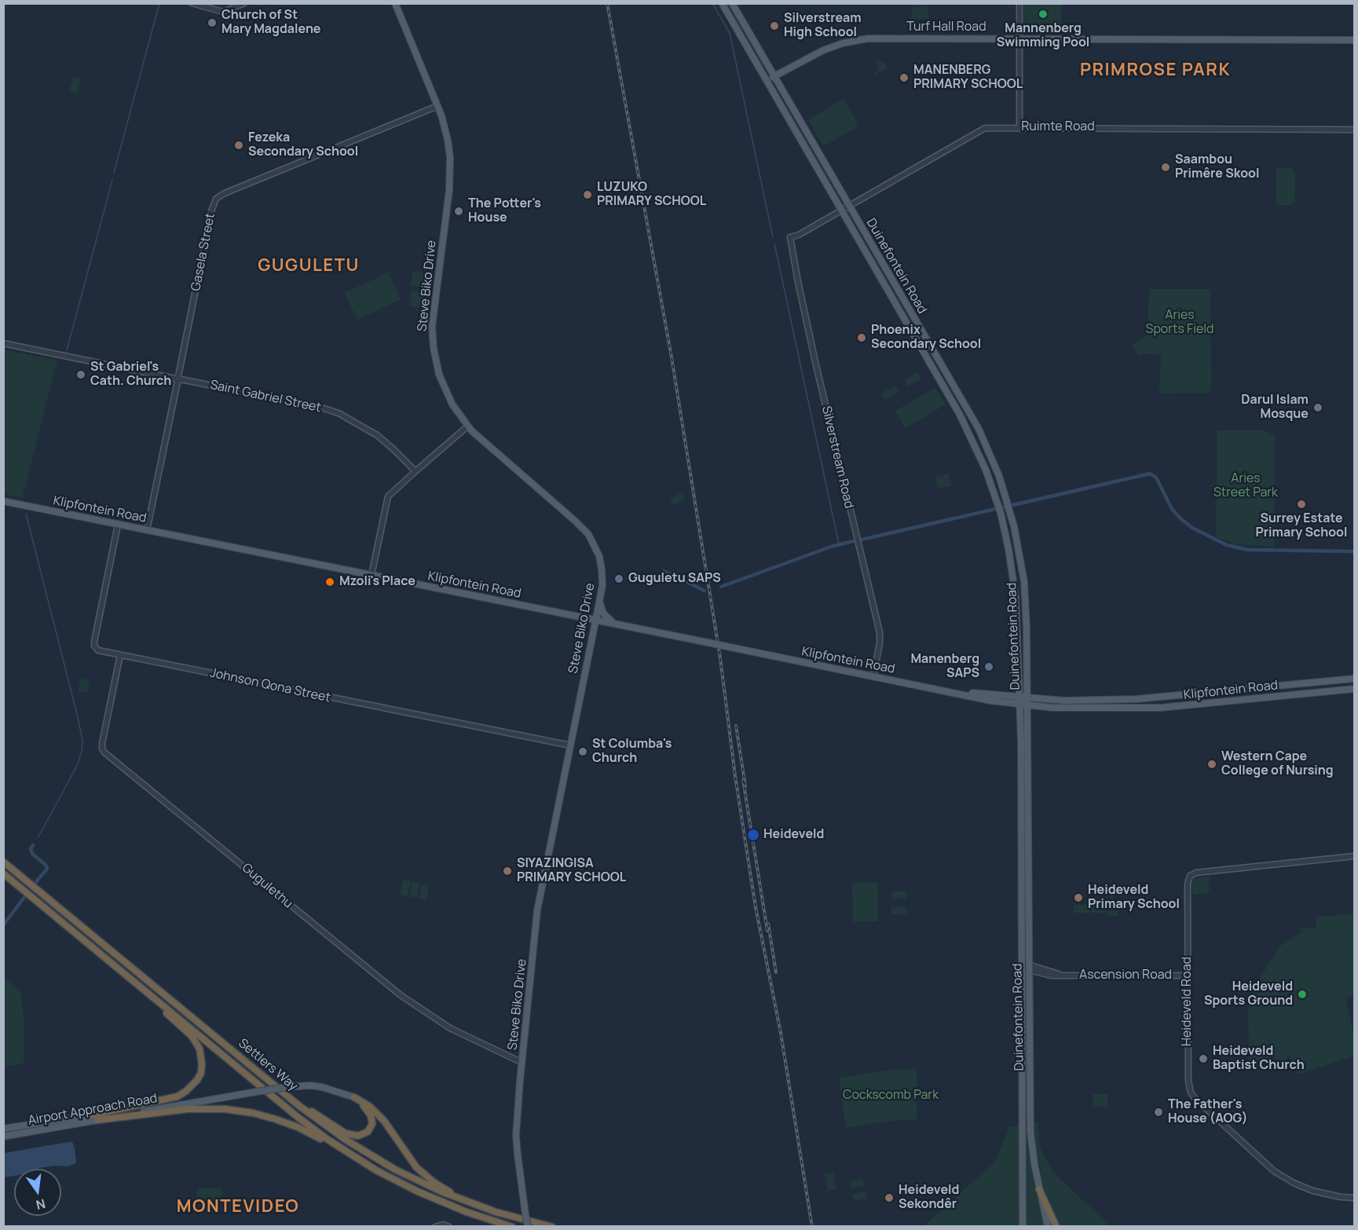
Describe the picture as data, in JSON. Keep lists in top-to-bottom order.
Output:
{
  "streets": {
    "highway": ["Settlers Way"],
    "main road": [
      "Turf Hall Road",
      "Duinefontein Road",
      "Steve Biko Drive",
      "Klipfontein Road",
      "Airport Approach Road"
    ],
    "street": [
      "Ruimte Road",
      "Gasela Street",
      "Saint Gabriel Street",
      "Silverstream Road",
      "Johnson Qona Street",
      "Gugulethu",
      "Ascension Road",
      "Heideveld Road"
    ]
  },
  "crossings": [
    ["Turf Hall Road", "Duinefontein Road"],
    ["Ruimte Road", "Duinefontein Road"],
    ["Ruimte Road", "Silverstream Road"],
    ["Gasela Street", "Steve Biko Drive"],
    ["Gasela Street", "Saint Gabriel Street"],
    ["Gasela Street", "Klipfontein Road"],
    ["Duinefontein Road", "Klipfontein Road"],
    ["Duinefontein Road", "Ascension Road"],
    ["Steve Biko Drive", "Klipfontein Road"],
    ["Steve Biko Drive", "Johnson Qona Street"],
    ["Steve Biko Drive", "Gugulethu"],
    ["Silverstream Road", "Klipfontein Road"],
    ["Klipfontein Road", "Johnson Qona Street"],
    ["Johnson Qona Street", "Gugulethu"],
    ["Ascension Road", "Heideveld Road"],
    ["Settlers Way", "Airport Approach Road"]
  ],
  "districts": ["PRIMROSE PARK", "GUGULETU", "MONTEVIDEO"],
  "parks": ["Aries Sports Field", "Aries Street Park", "Cockscomb Park"],
  "places": [
    "Mannenberg Swimming Pool",
    "Church of St Mary Magdalene",
    "Silverstream High School",
    "MANENBERG PRIMARY SCHOOL",
    "Fezeka Secondary School",
    "Saambou Primêre Skool",
    "LUZUKO PRIMARY SCHOOL",
    "The Potter's House",
    "Phoenix Secondary School",
    "St Gabriel's Cath. Church",
    "Darul Islam Mosque",
    "Surrey Estate Primary School",
    "Guguletu SAPS",
    "Mzoli's Place",
    "Manenberg SAPS",
    "St Columba's Church",
    "Western Cape College of Nursing",
    "Heideveld",
    "SIYAZINGISA PRIMARY SCHOOL",
    "Heideveld Primary School",
    "Heideveld Sports Ground",
    "Heideveld Baptist Church",
    "The Father's House (AOG)",
    "Heideveld Sekondêr"
  ],
  "north": "bottom"
}
